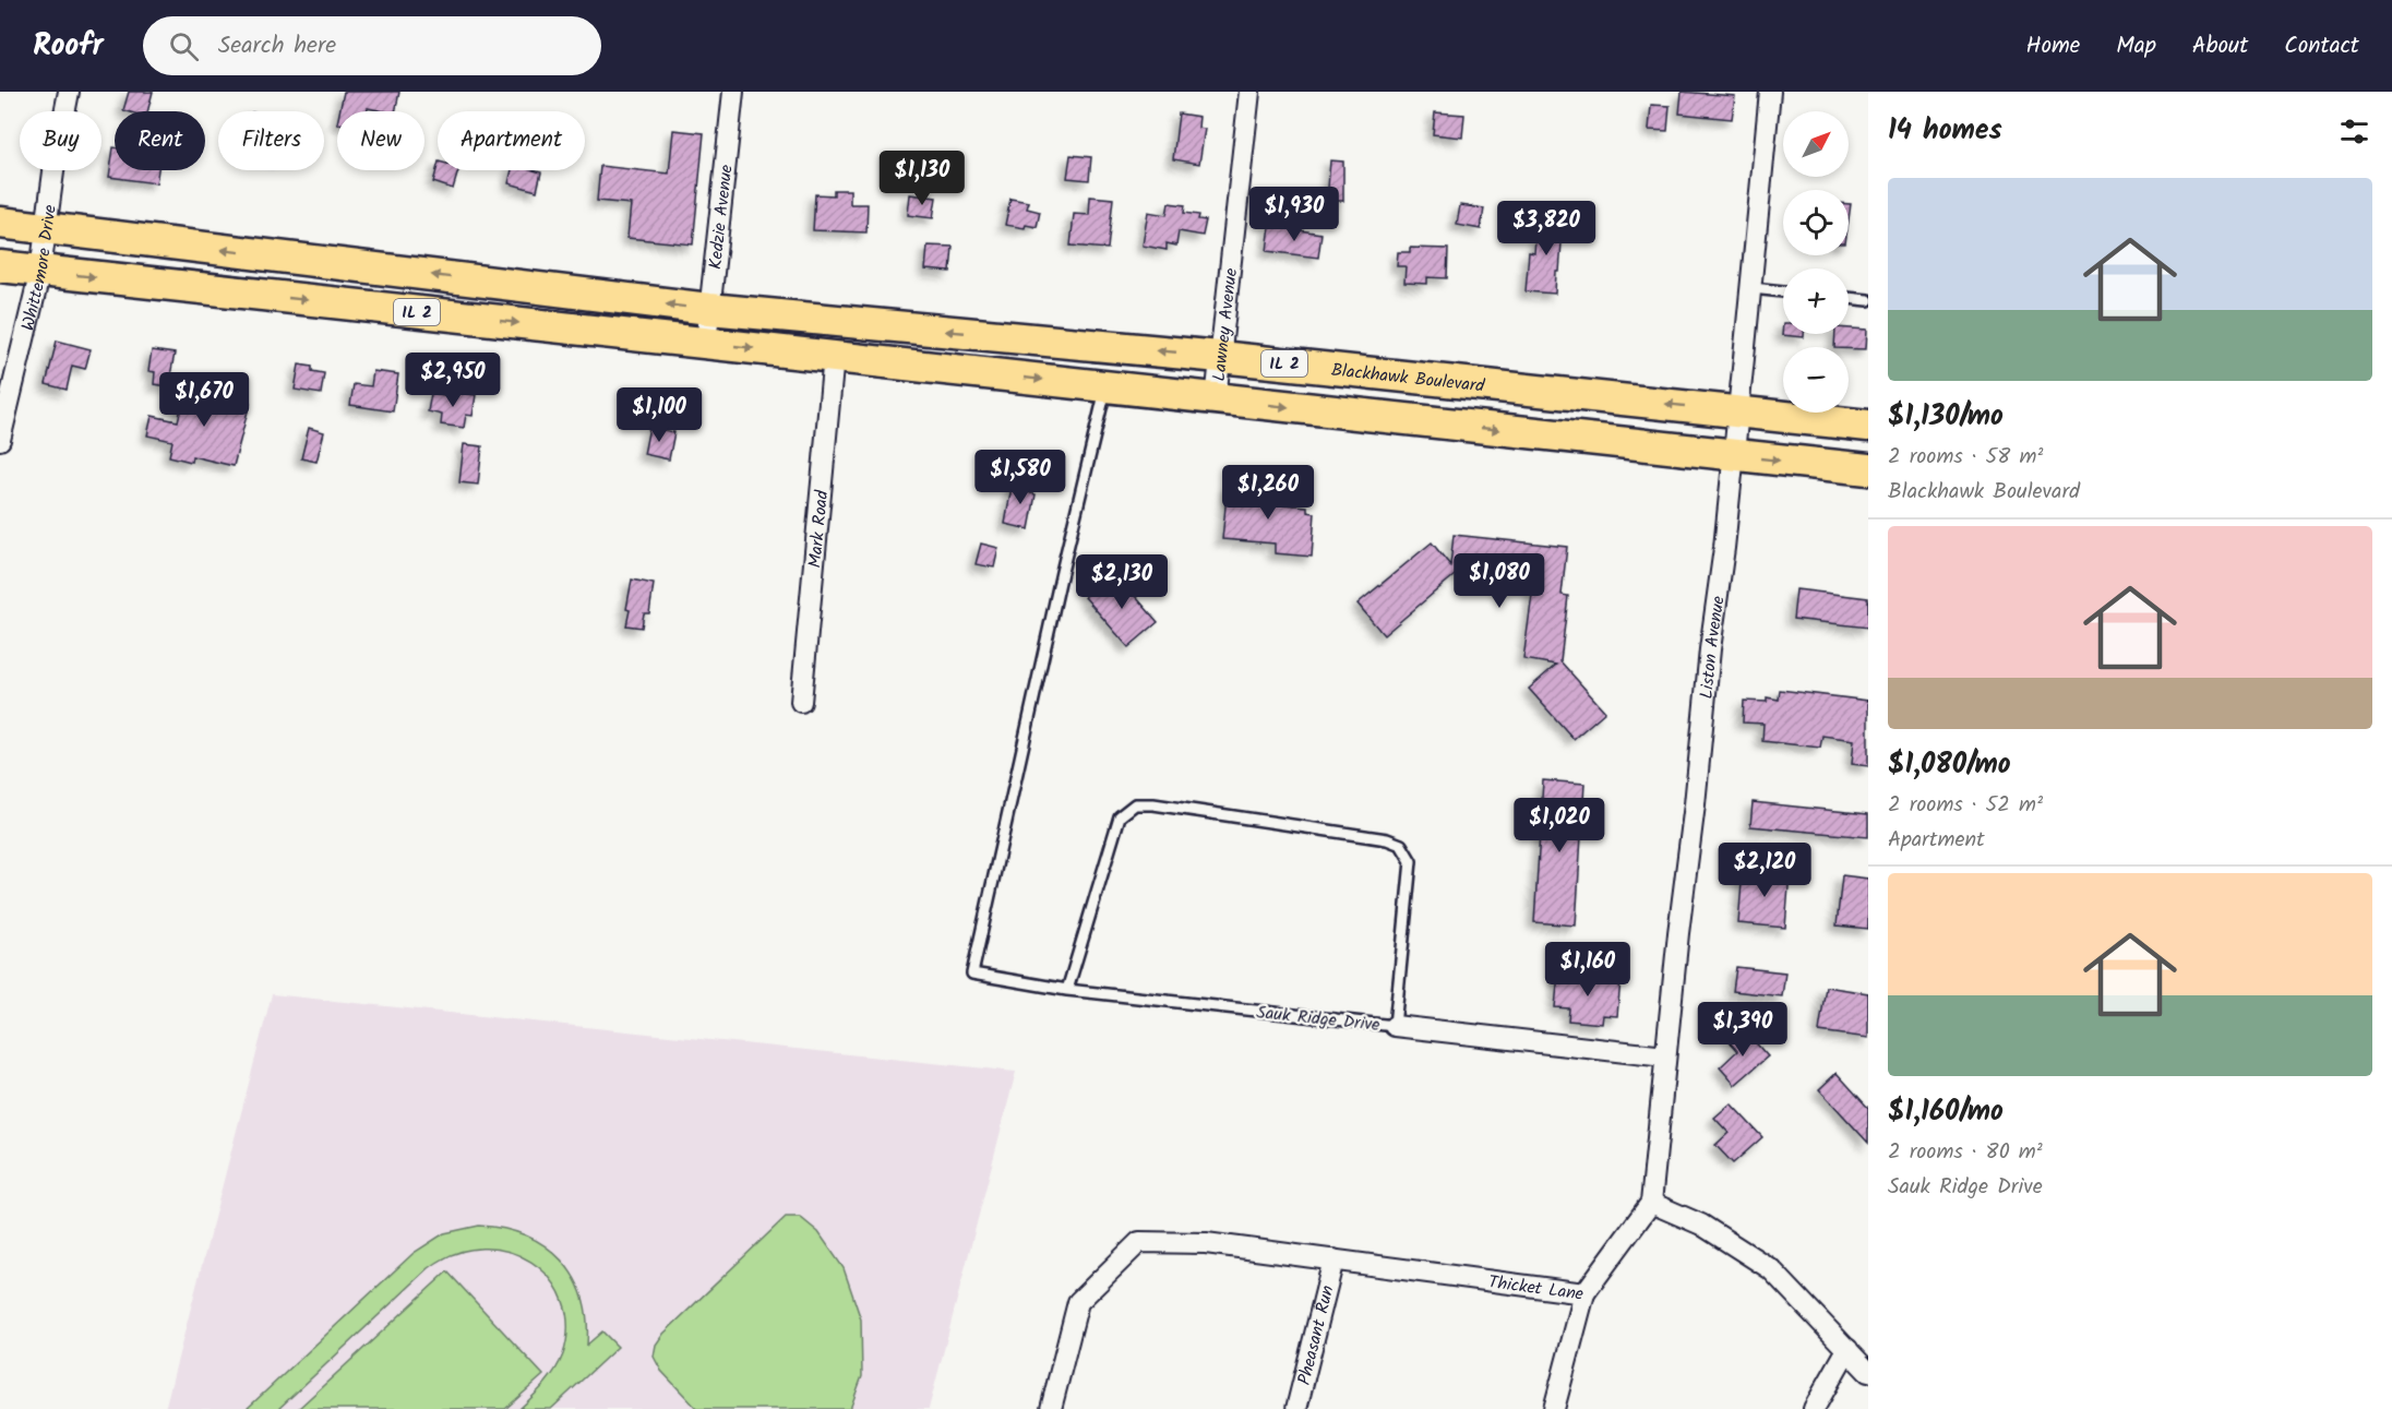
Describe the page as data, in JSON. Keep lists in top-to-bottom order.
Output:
{
  "streets": {
    "main road": ["IL 2", "Blackhawk Boulevard"],
    "street": [
      "Kedzie Avenue",
      "Whittemore Drive",
      "Lawney Avenue",
      "Mark Road",
      "Liston Avenue",
      "Sauk Ridge Drive",
      "Thicket Lane",
      "Pheasant Run"
    ]
  },
  "crossings": [
    ["Kedzie Avenue", "IL 2"],
    ["Kedzie Avenue", "Blackhawk Boulevard"],
    ["Whittemore Drive", "IL 2"],
    ["IL 2", "Lawney Avenue"],
    ["IL 2", "Blackhawk Boulevard"],
    ["IL 2", "Mark Road"],
    ["IL 2", "Liston Avenue"],
    ["IL 2", "Sauk Ridge Drive"],
    ["Lawney Avenue", "Blackhawk Boulevard"],
    ["Blackhawk Boulevard", "Liston Avenue"],
    ["Liston Avenue", "Sauk Ridge Drive"],
    ["Liston Avenue", "Thicket Lane"],
    ["Thicket Lane", "Pheasant Run"]
  ],
  "north": "top right",
  "page": {
    "header": "Roofr",
    "search": "Search here",
    "nav": [
      "Home",
      "Map",
      "About",
      "Contact"
    ],
    "heading": "14 homes",
    "map_buttons": ["+", "−"],
    "chip": [
      "Buy",
      "Rent",
      "Filters",
      "New",
      "Apartment"
    ],
    "price": [
      "$1,130",
      "$1,930",
      "$3,820",
      "$2,950",
      "$1,670",
      "$1,100",
      "$1,580",
      "$1,260",
      "$1,080",
      "$2,130",
      "$1,020",
      "$2,120",
      "$1,160",
      "$1,390"
    ],
    "list": [
      {
        "name": "$1,130/mo",
        "note": "2 rooms · 58 m² · Blackhawk Boulevard"
      },
      {
        "name": "$1,080/mo",
        "note": "2 rooms · 52 m² · Apartment"
      },
      {
        "name": "$1,160/mo",
        "note": "2 rooms · 80 m² · Sauk Ridge Drive"
      }
    ]
  }
}
